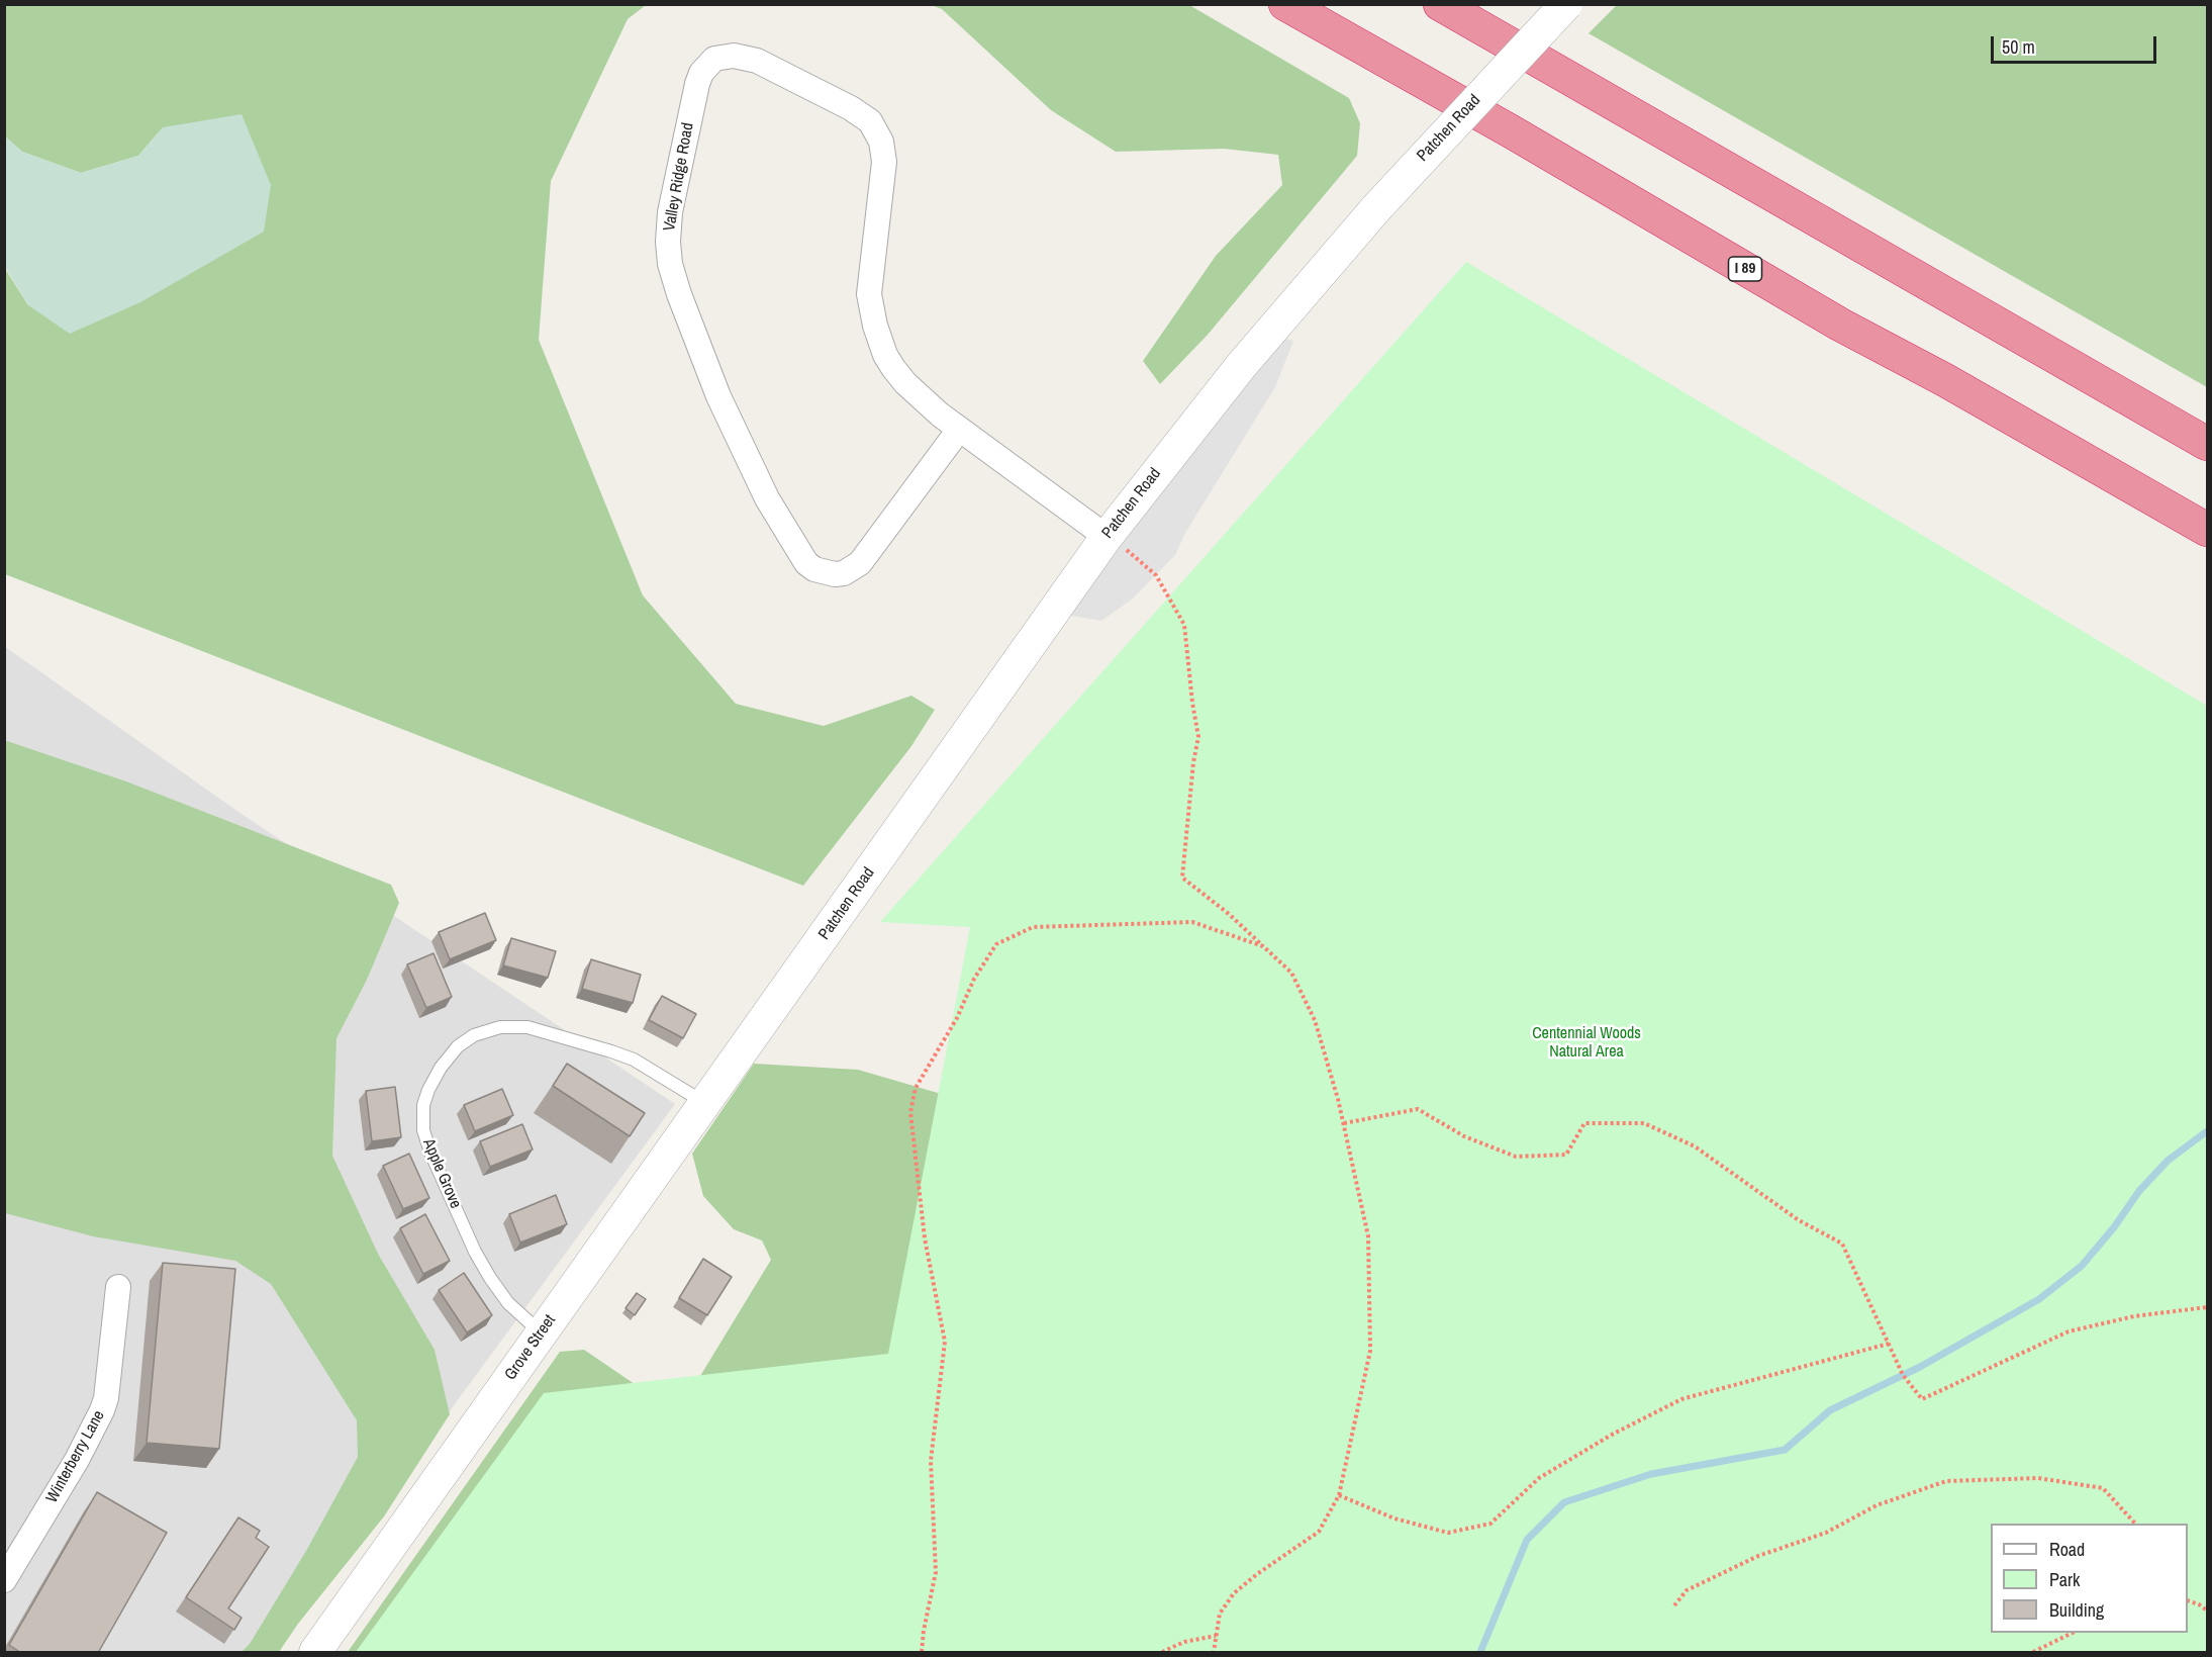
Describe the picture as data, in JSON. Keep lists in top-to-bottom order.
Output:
{
  "streets": {
    "highway": ["I 89"],
    "street": [
      "Patchen Road",
      "Valley Ridge Road",
      "Grove Street",
      "Winterberry Lane"
    ],
    "lane": ["Apple Grove"]
  },
  "crossings": [
    ["Patchen Road", "Valley Ridge Road"],
    ["Patchen Road", "Grove Street"],
    ["Apple Grove", "Grove Street"]
  ],
  "parks": ["Centennial Woods Natural Area"],
  "legend": ["Road", "Park", "Building"],
  "scale_bar": "50 m"
}
